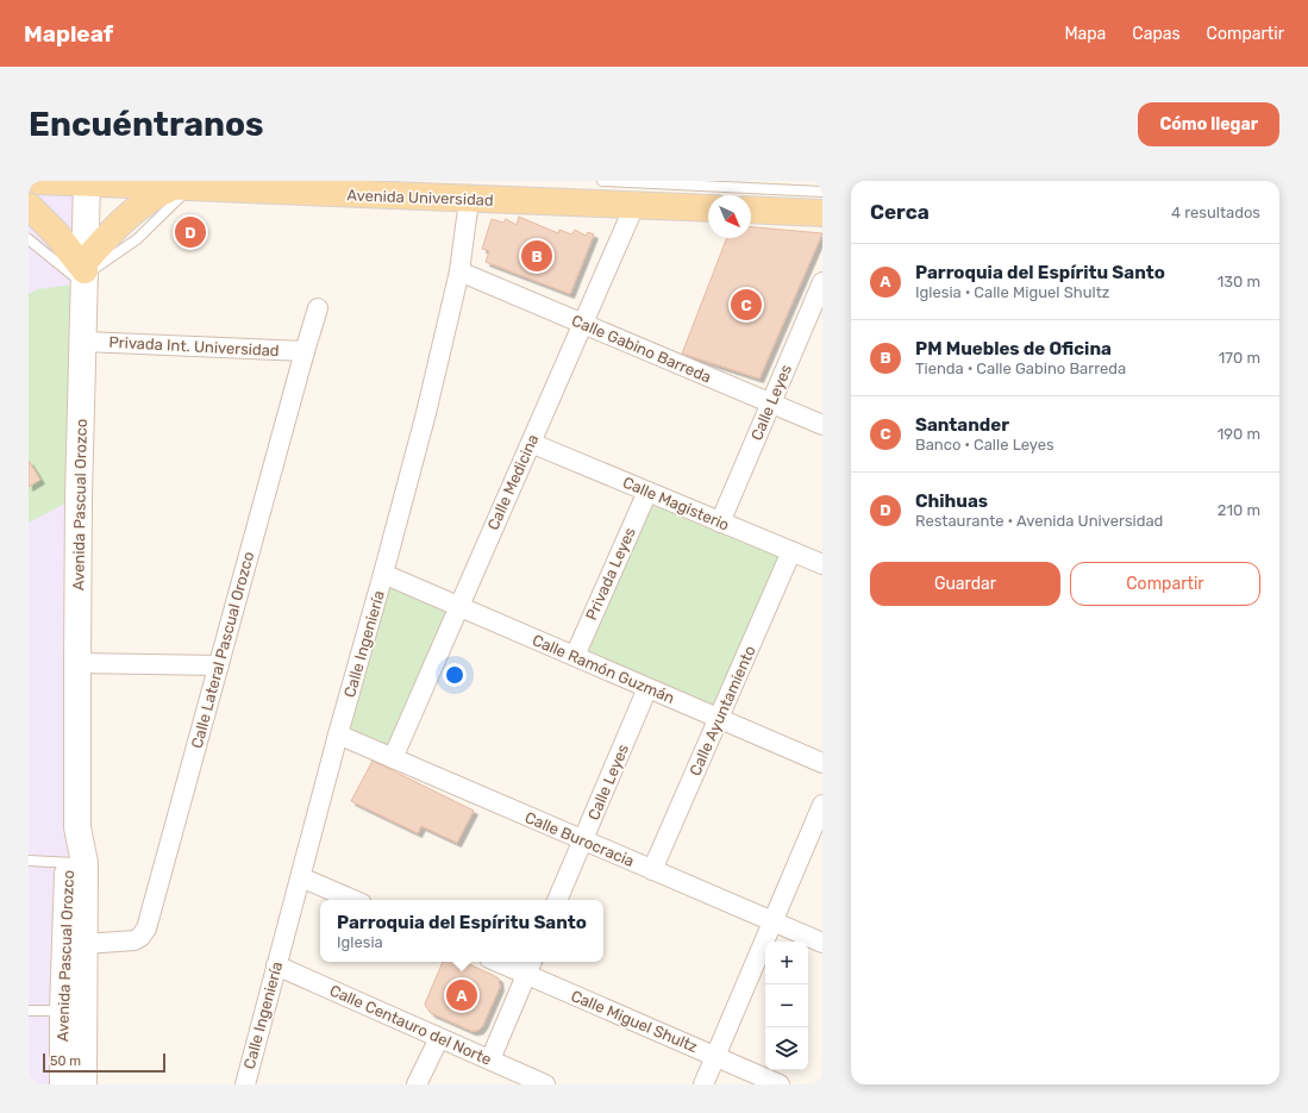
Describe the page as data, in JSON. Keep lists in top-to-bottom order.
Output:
{
  "streets": {
    "main road": ["Avenida Universidad", "Avenida Pascual Orozco"],
    "street": [
      "Privada Int. Universidad",
      "Calle Gabino Barreda",
      "Calle Leyes",
      "Calle Medicina",
      "Calle Magisterio",
      "Privada Leyes",
      "Calle Ingeniería",
      "Calle Lateral Pascual Orozco",
      "Calle Ramón Guzmán",
      "Calle Ayuntamiento",
      "Calle Burocracia",
      "Calle Miguel Shultz",
      "Calle Centauro del Norte"
    ]
  },
  "crossings": [
    ["Avenida Universidad", "Calle Medicina"],
    ["Avenida Universidad", "Avenida Pascual Orozco"],
    ["Avenida Universidad", "Calle Ingeniería"],
    ["Privada Int. Universidad", "Avenida Pascual Orozco"],
    ["Privada Int. Universidad", "Calle Lateral Pascual Orozco"],
    ["Calle Gabino Barreda", "Calle Leyes"],
    ["Calle Gabino Barreda", "Calle Medicina"],
    ["Calle Gabino Barreda", "Calle Ingeniería"],
    ["Calle Leyes", "Calle Magisterio"],
    ["Calle Leyes", "Calle Ramón Guzmán"],
    ["Calle Leyes", "Calle Burocracia"],
    ["Calle Medicina", "Calle Magisterio"],
    ["Calle Medicina", "Calle Ramón Guzmán"],
    ["Calle Medicina", "Calle Burocracia"],
    ["Calle Magisterio", "Privada Leyes"],
    ["Calle Magisterio", "Calle Ayuntamiento"],
    ["Avenida Pascual Orozco", "Calle Lateral Pascual Orozco"],
    ["Privada Leyes", "Calle Ramón Guzmán"],
    ["Calle Ingeniería", "Calle Ramón Guzmán"],
    ["Calle Ingeniería", "Calle Burocracia"],
    ["Calle Ingeniería", "Calle Centauro del Norte"],
    ["Calle Ramón Guzmán", "Calle Ayuntamiento"],
    ["Calle Ayuntamiento", "Calle Burocracia"]
  ],
  "scale_bar": "50 m",
  "north": "bottom right",
  "page": {
    "header": "Mapleaf",
    "nav": ["Mapa", "Capas", "Compartir"],
    "buttons": [
      "Cómo llegar",
      ["Guardar", "Compartir"]
    ],
    "title": "Encuéntranos",
    "heading": ["Cerca", "4 resultados"],
    "pins": [
      "D",
      "B",
      "C",
      "A"
    ],
    "list": [
      {
        "mark": "A",
        "name": "Parroquia del Espíritu Santo",
        "note": "Iglesia · Calle Miguel Shultz",
        "value": "130 m"
      },
      {
        "mark": "B",
        "name": "PM Muebles de Oficina",
        "note": "Tienda · Calle Gabino Barreda",
        "value": "170 m"
      },
      {
        "mark": "C",
        "name": "Santander",
        "note": "Banco · Calle Leyes",
        "value": "190 m"
      },
      {
        "mark": "D",
        "name": "Chihuas",
        "note": "Restaurante · Avenida Universidad",
        "value": "210 m"
      }
    ],
    "popup": ["Parroquia del Espíritu Santo", "Iglesia"],
    "map_buttons": ["+", "−"],
    "scale": "50 m"
  }
}
